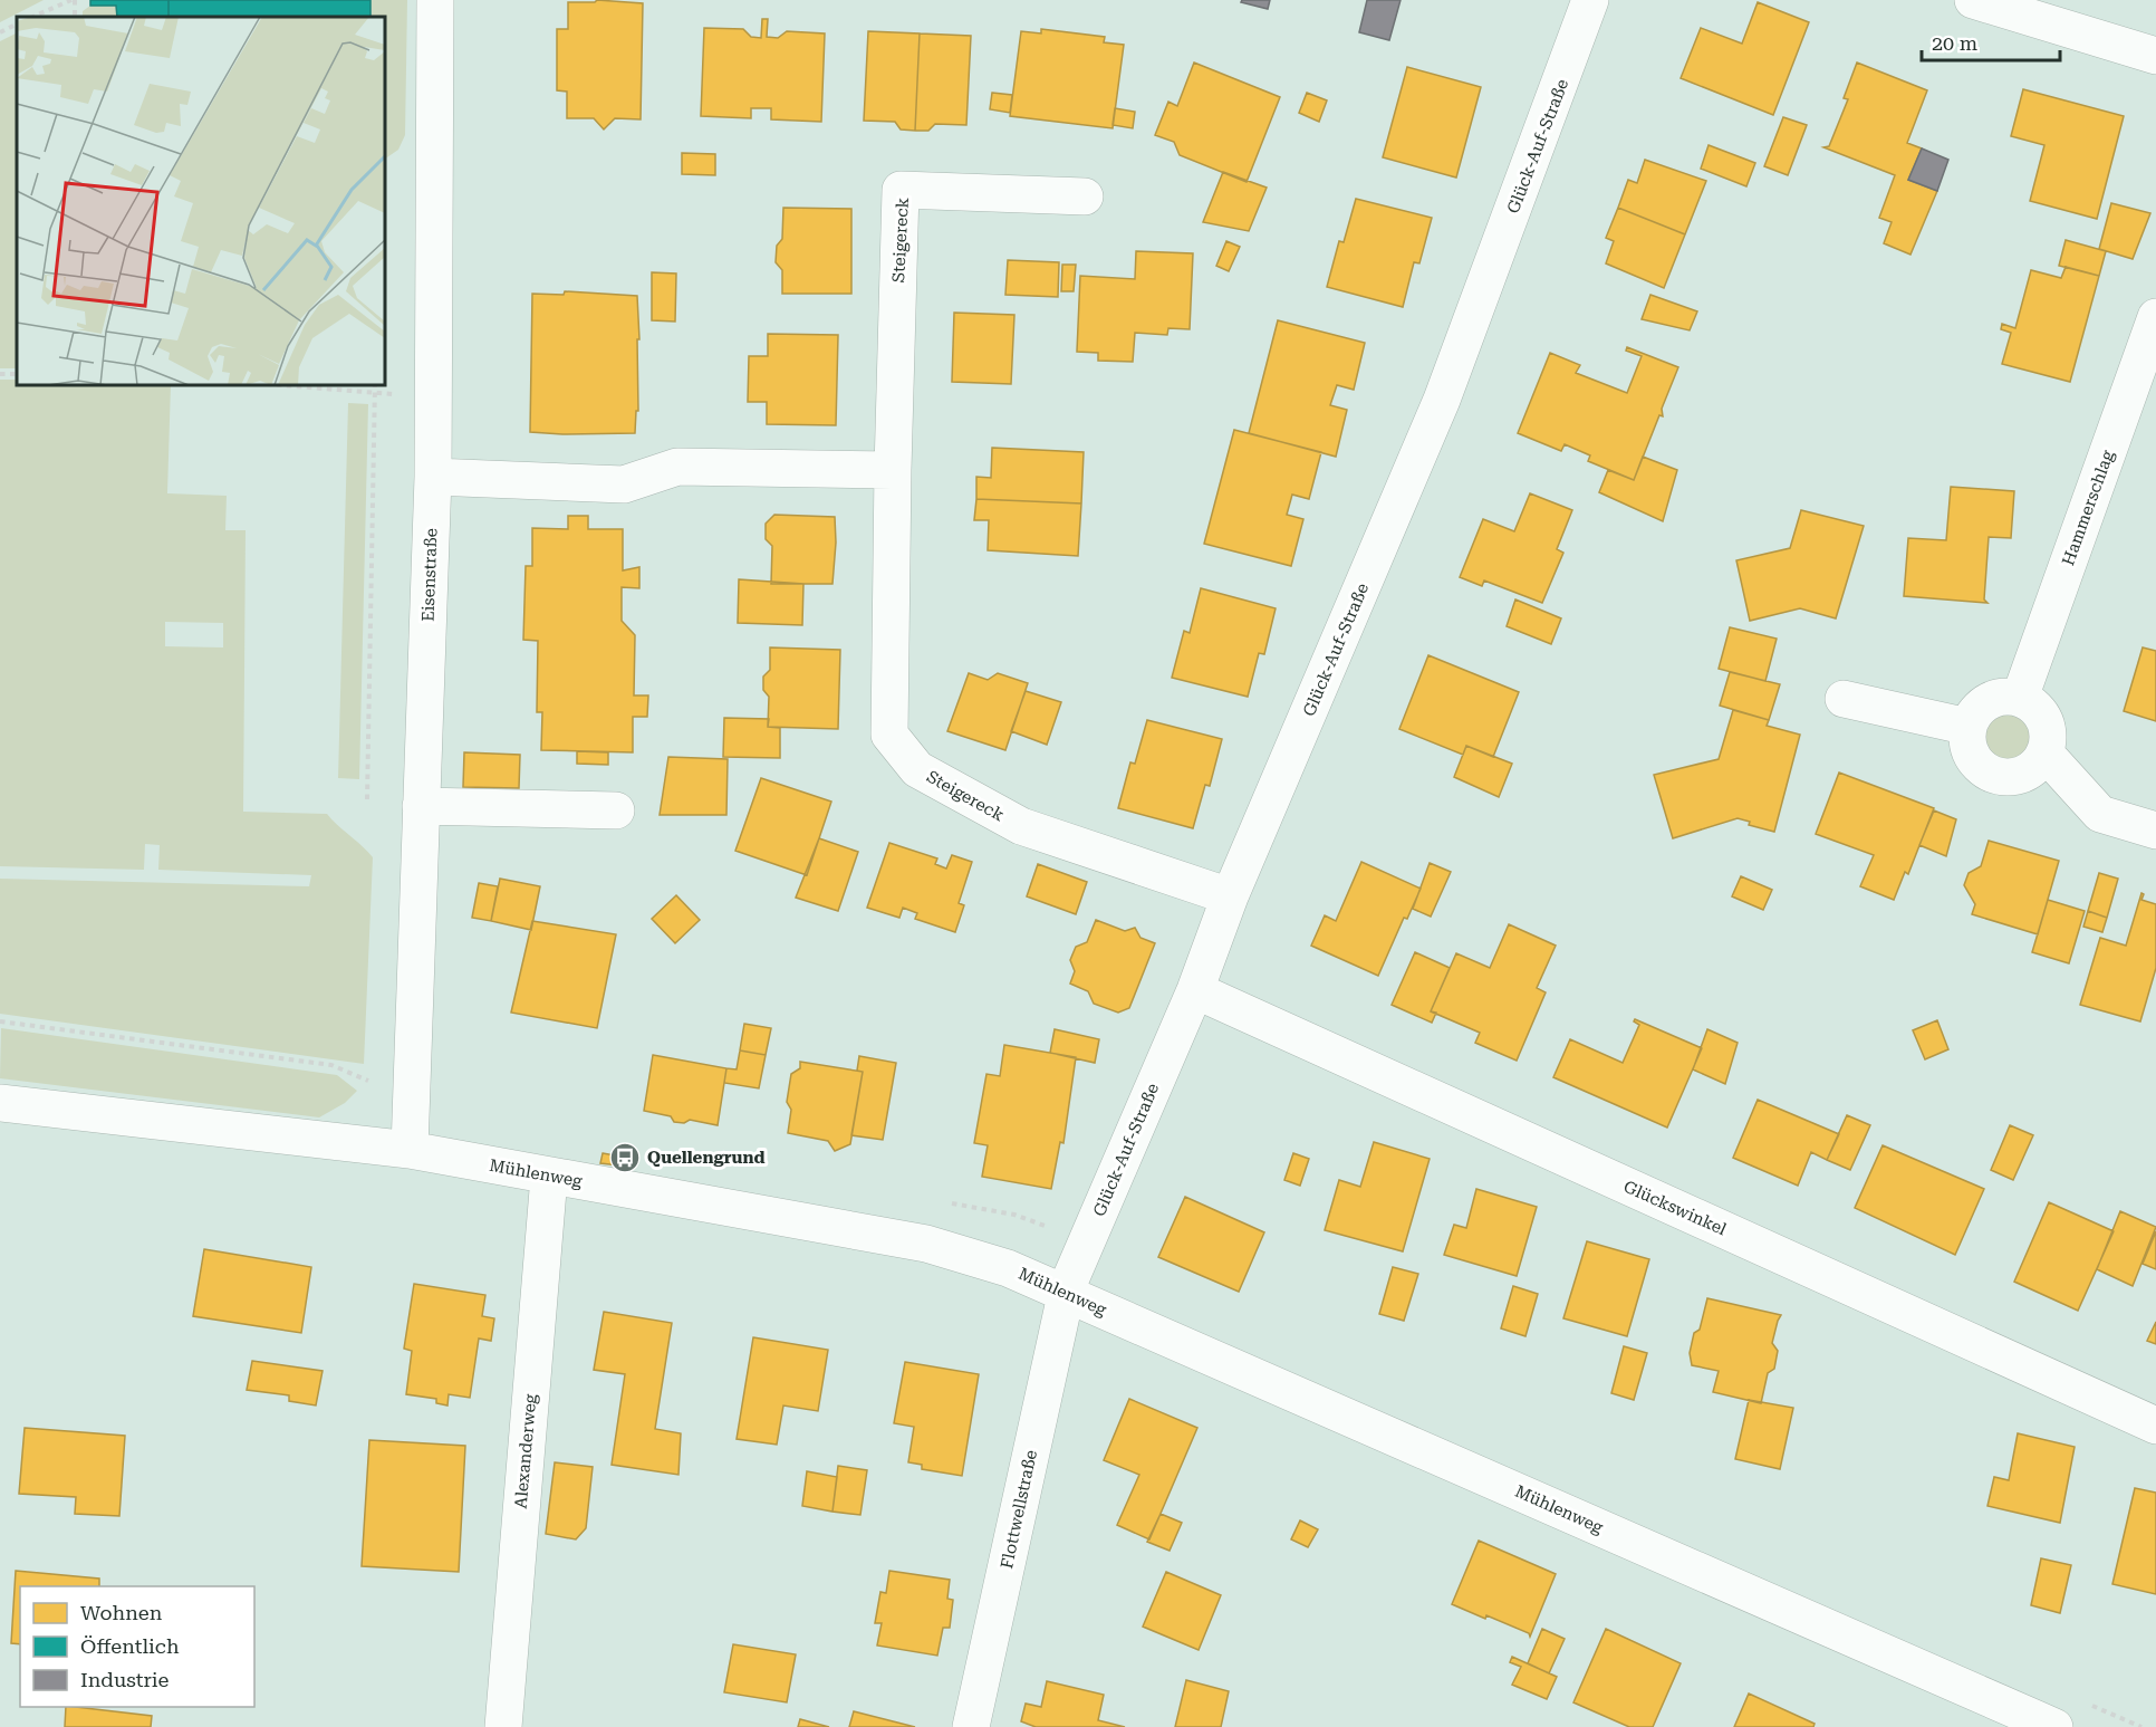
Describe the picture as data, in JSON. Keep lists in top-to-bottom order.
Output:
{
  "streets": {
    "street": [
      "Glück-Auf-Straße",
      "Steigereck",
      "Hammerschlag",
      "Eisenstraße",
      "Mühlenweg",
      "Glückswinkel",
      "Alexanderweg",
      "Flottwellstraße"
    ]
  },
  "crossings": [
    ["Glück-Auf-Straße", "Steigereck"],
    ["Glück-Auf-Straße", "Mühlenweg"],
    ["Glück-Auf-Straße", "Glückswinkel"],
    ["Glück-Auf-Straße", "Flottwellstraße"],
    ["Eisenstraße", "Mühlenweg"],
    ["Mühlenweg", "Alexanderweg"],
    ["Mühlenweg", "Flottwellstraße"]
  ],
  "places": {
    "bus stop": ["Quellengrund"]
  },
  "legend": ["Wohnen", "Öffentlich", "Industrie"],
  "scale_bar": "20 m"
}
